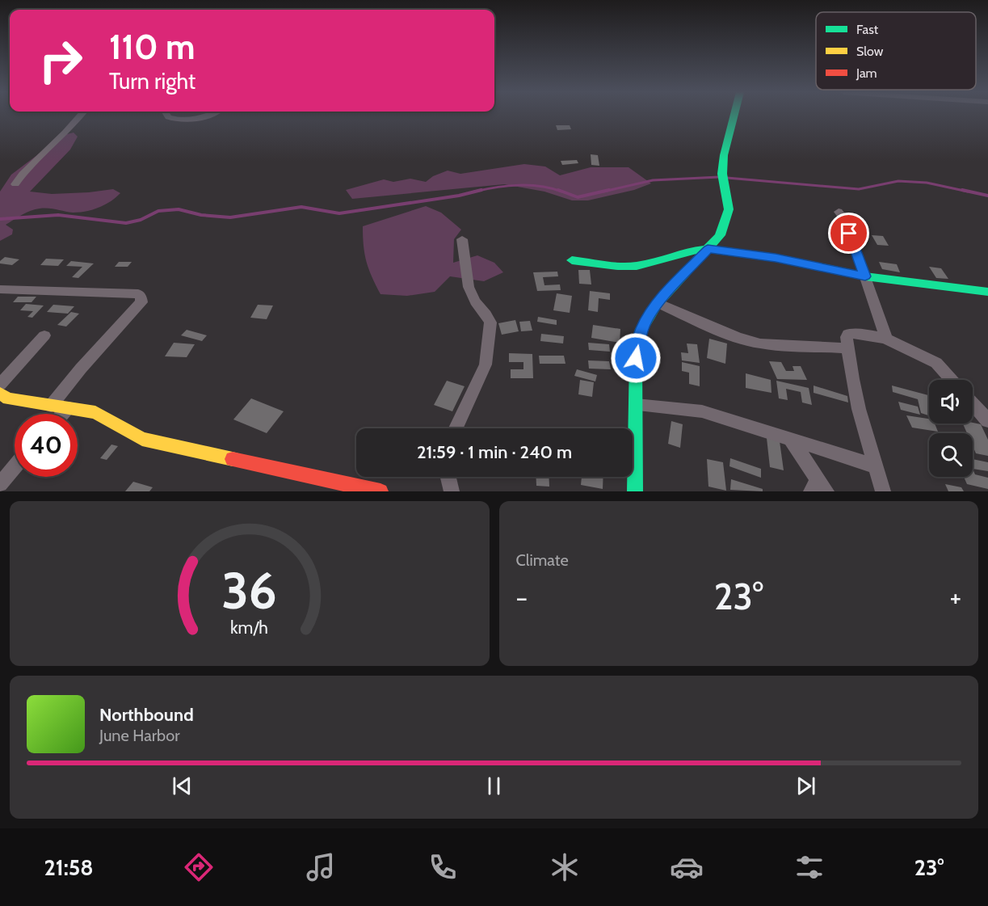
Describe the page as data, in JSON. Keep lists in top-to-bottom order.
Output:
{
  "legend": ["Fast", "Slow", "Jam"],
  "page": {
    "turn": ["110 m", "Turn right"],
    "limit": "40",
    "trip": "21:59 · 1 min · 240 m",
    "tile": "Climate",
    "heat": ["−", "23°", "+"],
    "song": ["Northbound", "June Harbor"],
    "tabs": ["21:58", "23°"],
    "gauge": ["36", "km/h"]
  }
}
